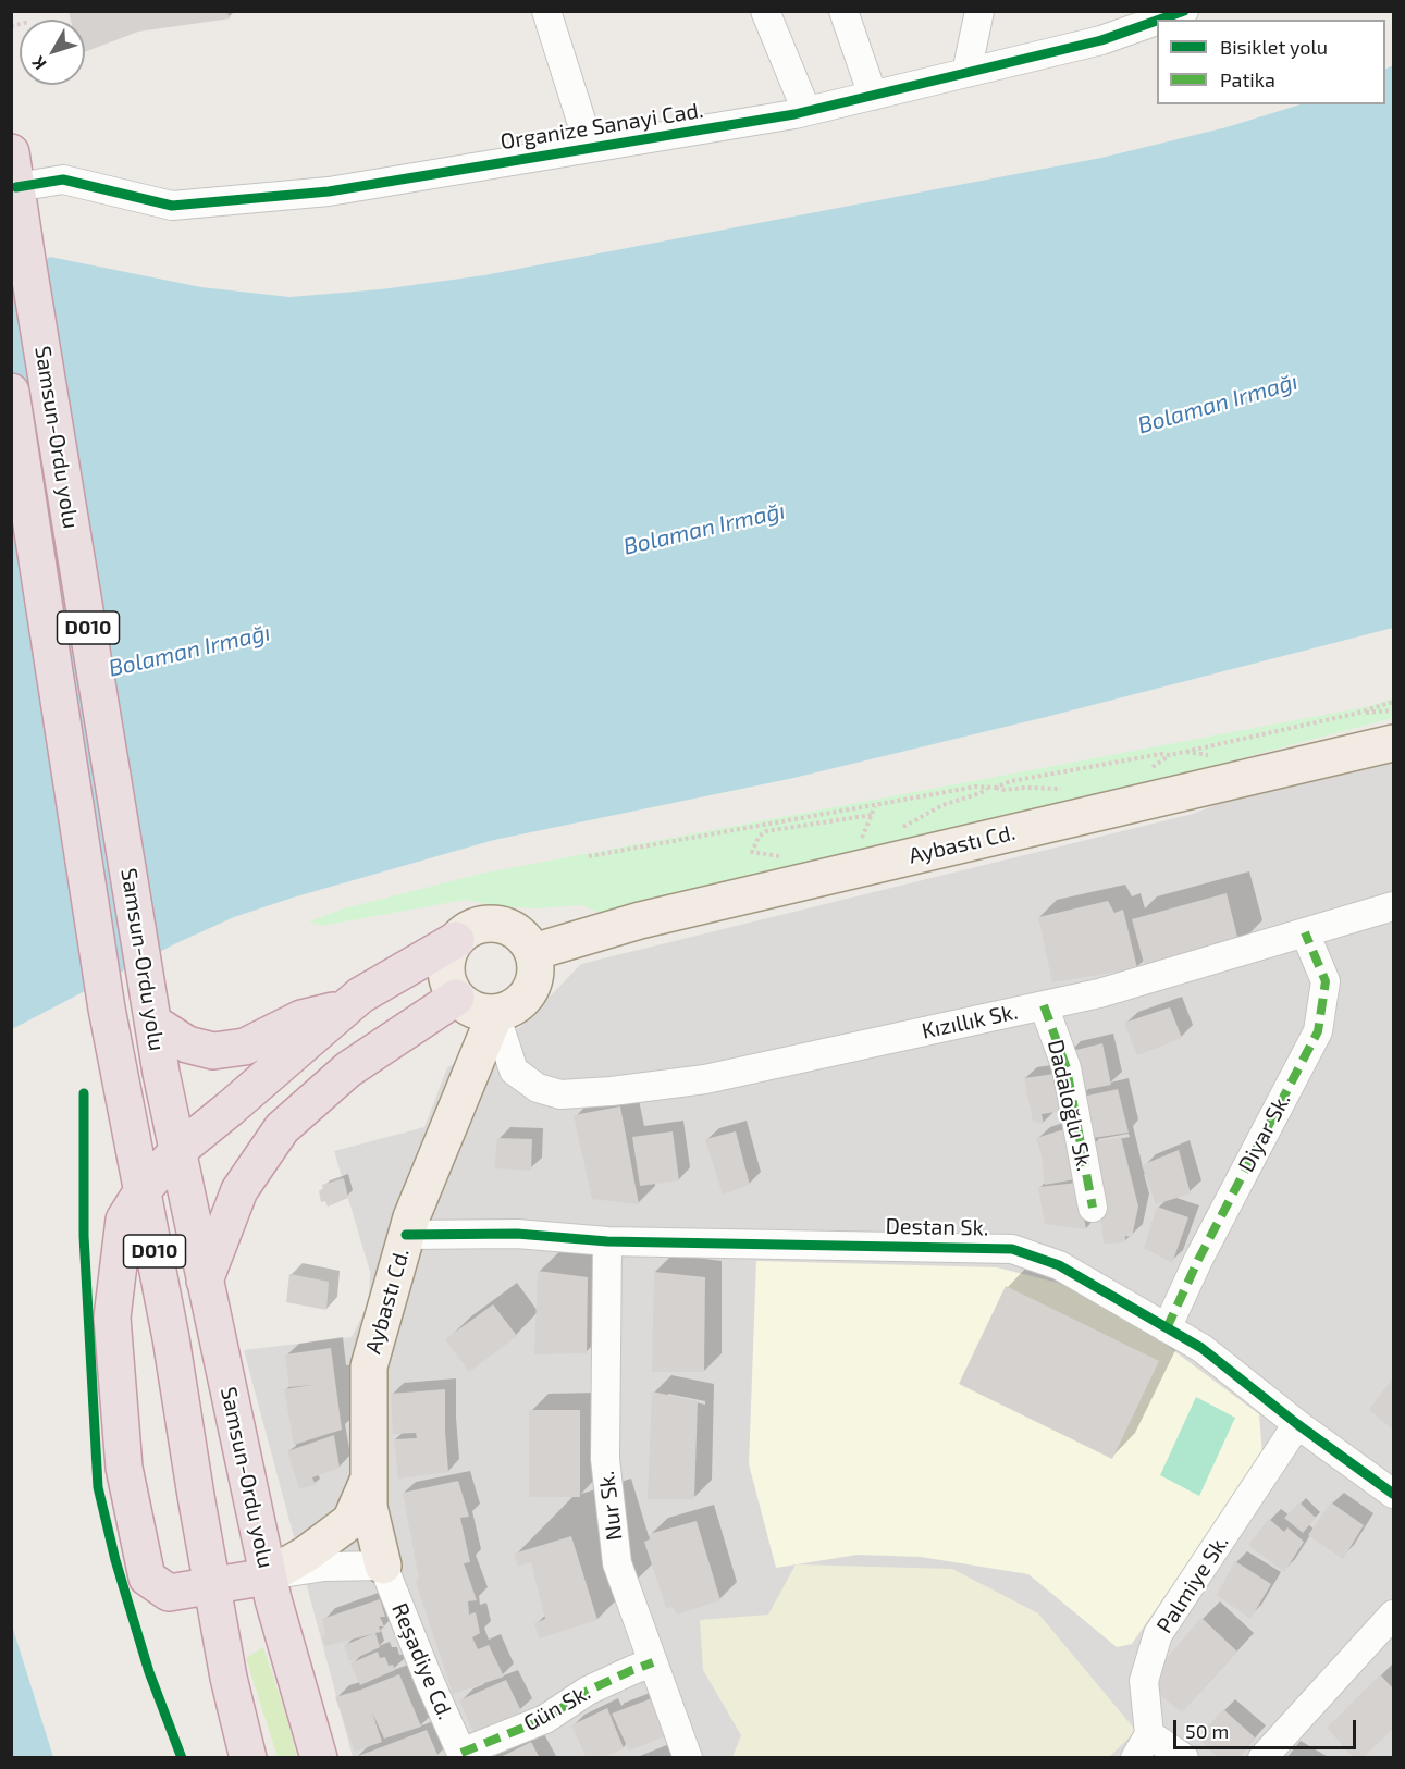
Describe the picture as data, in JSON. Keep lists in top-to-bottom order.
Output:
{
  "streets": {
    "highway": ["Samsun-Ordu yolu", "D010"],
    "main road": ["Aybastı Cd."],
    "street": [
      "Organize Sanayi Cad.",
      "Kızıllık Sk.",
      "Dadaloğlu Sk.",
      "Diyar Sk.",
      "Destan Sk.",
      "Nur Sk.",
      "Palmiye Sk.",
      "Reşadiye Cd.",
      "Gün Sk."
    ]
  },
  "crossings": [
    ["Organize Sanayi Cad.", "Samsun-Ordu yolu"],
    ["Aybastı Cd.", "Kızıllık Sk."],
    ["Aybastı Cd.", "Destan Sk."],
    ["Aybastı Cd.", "Reşadiye Cd."],
    ["Kızıllık Sk.", "Dadaloğlu Sk."],
    ["Kızıllık Sk.", "Diyar Sk."],
    ["Diyar Sk.", "Destan Sk."],
    ["Destan Sk.", "Nur Sk."],
    ["Destan Sk.", "Palmiye Sk."],
    ["Nur Sk.", "Gün Sk."],
    ["Reşadiye Cd.", "Gün Sk."]
  ],
  "water": ["Bolaman Irmağı"],
  "legend": ["Bisiklet yolu", "Patika"],
  "scale_bar": "50 m",
  "north": "bottom left"
}
